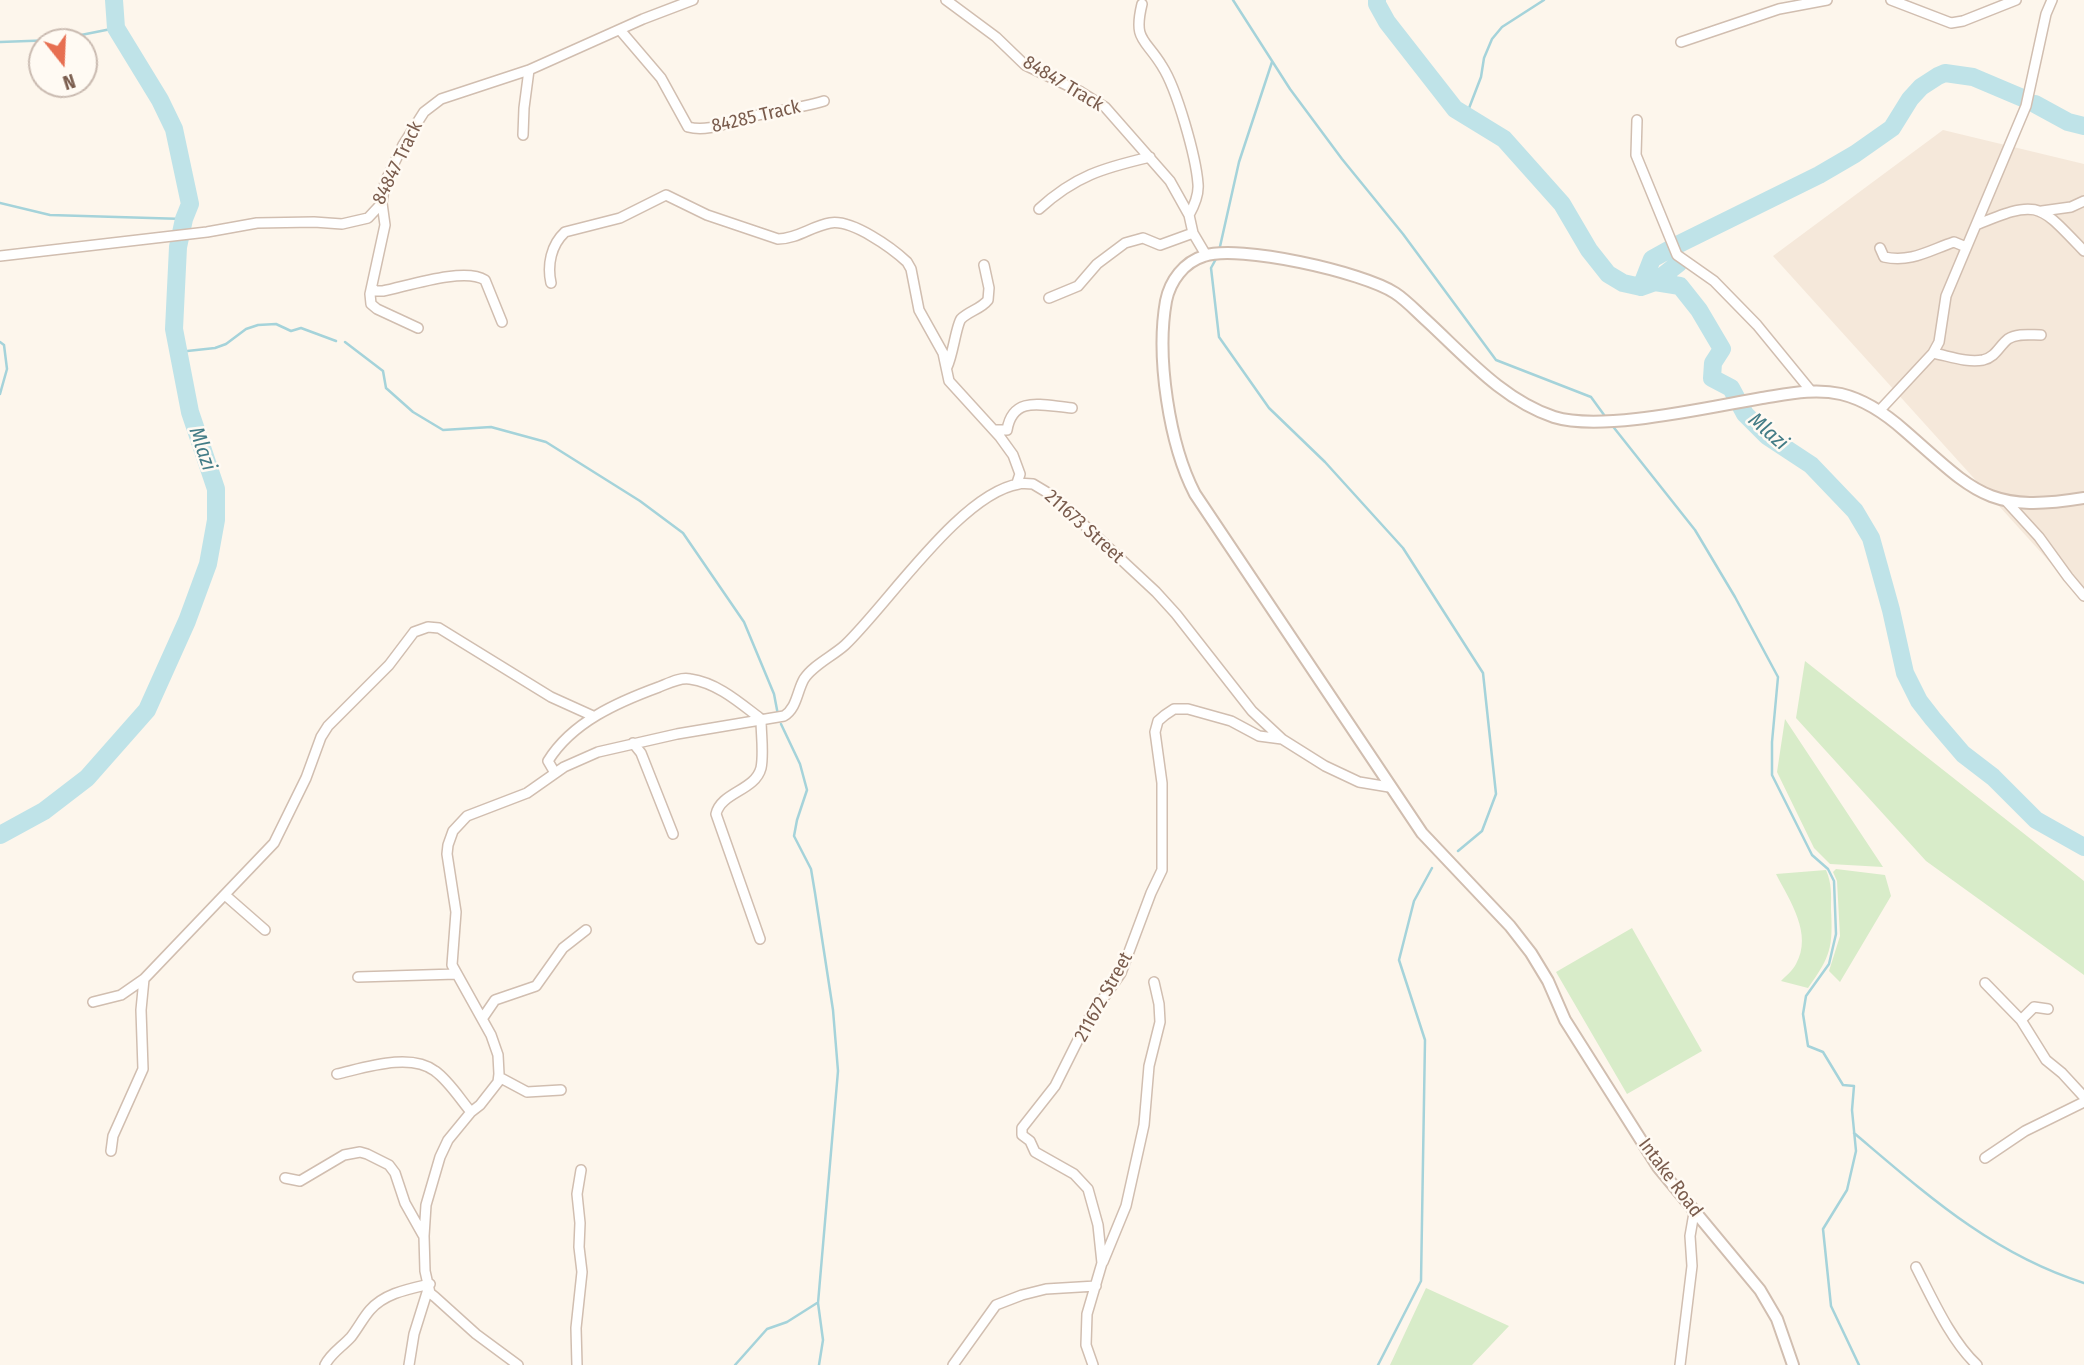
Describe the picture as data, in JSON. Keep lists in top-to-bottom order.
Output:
{
  "streets": {
    "street": [
      "84847 Track",
      "84285 Track",
      "211673 Street",
      "211672 Street",
      "Intake Road"
    ]
  },
  "crossings": [
    ["84847 Track", "84285 Track"],
    ["84847 Track", "Intake Road"],
    ["211673 Street", "211672 Street"]
  ],
  "water": ["Mlazi"],
  "north": "bottom"
}
